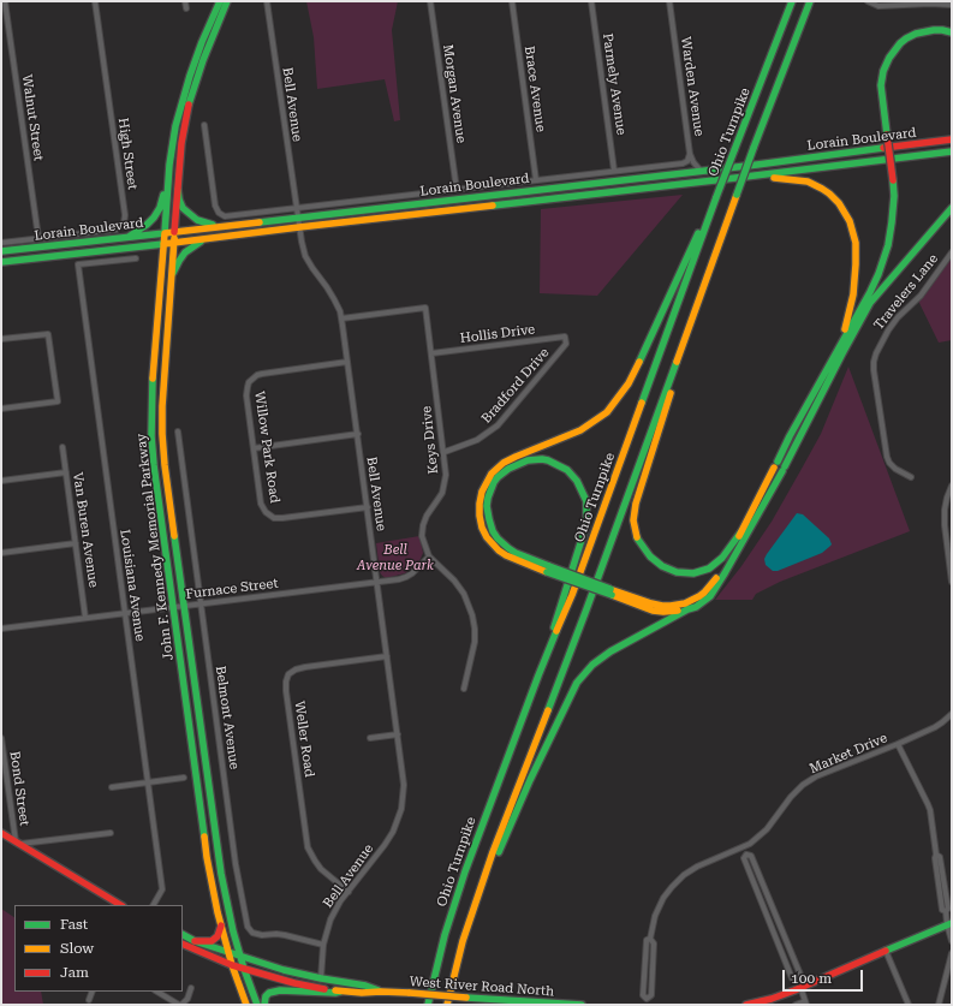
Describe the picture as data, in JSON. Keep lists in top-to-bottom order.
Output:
{
  "streets": {
    "main road": [
      "Ohio Turnpike",
      "Lorain Boulevard",
      "John F. Kennedy Memorial Parkway",
      "West River Road North"
    ],
    "street": [
      "Parmely Avenue",
      "Warden Avenue",
      "Brace Avenue",
      "Morgan Avenue",
      "Bell Avenue",
      "Walnut Street",
      "High Street",
      "Travelers Lane",
      "Hollis Drive",
      "Bradford Drive",
      "Keys Drive",
      "Willow Park Road",
      "Van Buren Avenue",
      "Louisiana Avenue",
      "Furnace Street",
      "Belmont Avenue",
      "Weller Road",
      "Market Drive",
      "Bond Street"
    ]
  },
  "crossings": [
    ["Parmely Avenue", "Lorain Boulevard"],
    ["Warden Avenue", "Lorain Boulevard"],
    ["Brace Avenue", "Lorain Boulevard"],
    ["Morgan Avenue", "Lorain Boulevard"],
    ["Bell Avenue", "Lorain Boulevard"],
    ["Bell Avenue", "Keys Drive"],
    ["Bell Avenue", "Willow Park Road"],
    ["Bell Avenue", "Furnace Street"],
    ["Bell Avenue", "Belmont Avenue"],
    ["Bell Avenue", "Weller Road"],
    ["Bell Avenue", "West River Road North"],
    ["Walnut Street", "Lorain Boulevard"],
    ["Walnut Street", "High Street"],
    ["Lorain Boulevard", "High Street"],
    ["Lorain Boulevard", "John F. Kennedy Memorial Parkway"],
    ["Hollis Drive", "Bradford Drive"],
    ["Hollis Drive", "Keys Drive"],
    ["Bradford Drive", "Keys Drive"],
    ["Keys Drive", "Furnace Street"],
    ["Van Buren Avenue", "Furnace Street"],
    ["John F. Kennedy Memorial Parkway", "Furnace Street"],
    ["John F. Kennedy Memorial Parkway", "West River Road North"],
    ["Louisiana Avenue", "Furnace Street"],
    ["Furnace Street", "Belmont Avenue"]
  ],
  "parks": ["Bell Avenue Park"],
  "legend": ["Fast", "Slow", "Jam"],
  "scale_bar": "100 m"
}
